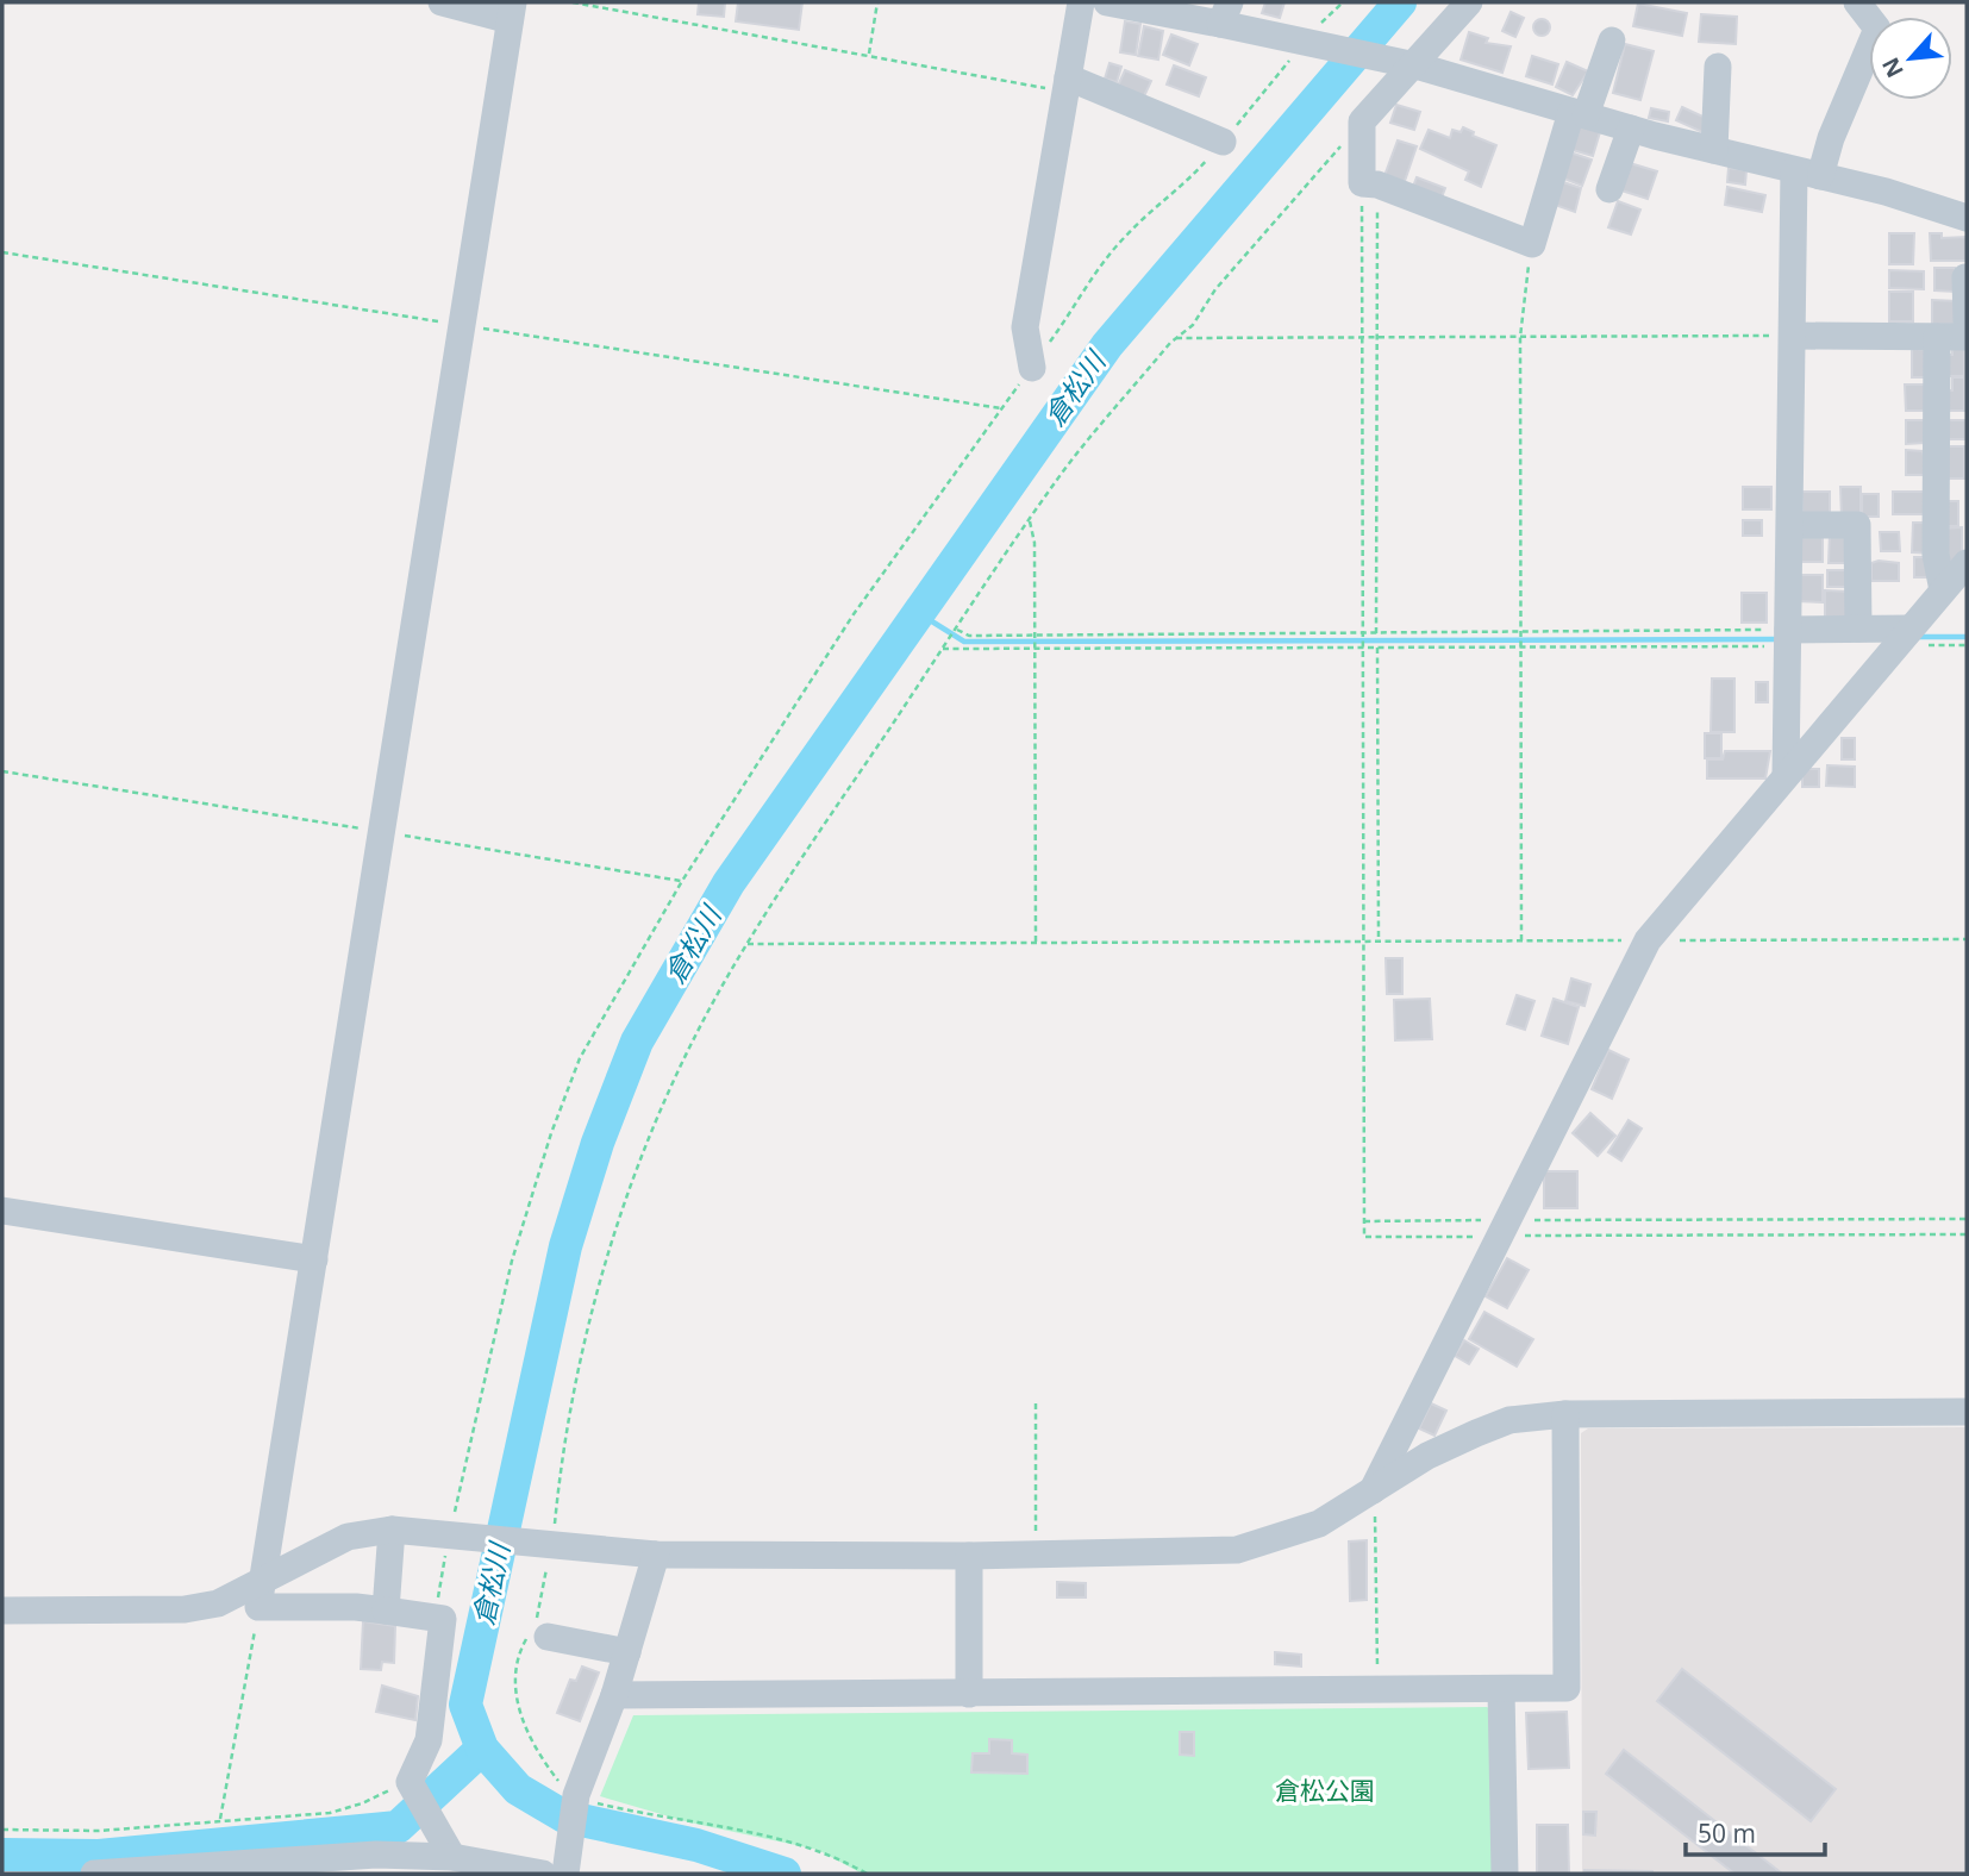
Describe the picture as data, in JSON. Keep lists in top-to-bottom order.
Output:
{
  "water": ["倉松川"],
  "parks": ["倉松公園"],
  "scale_bar": "50 m",
  "north": "bottom left"
}
